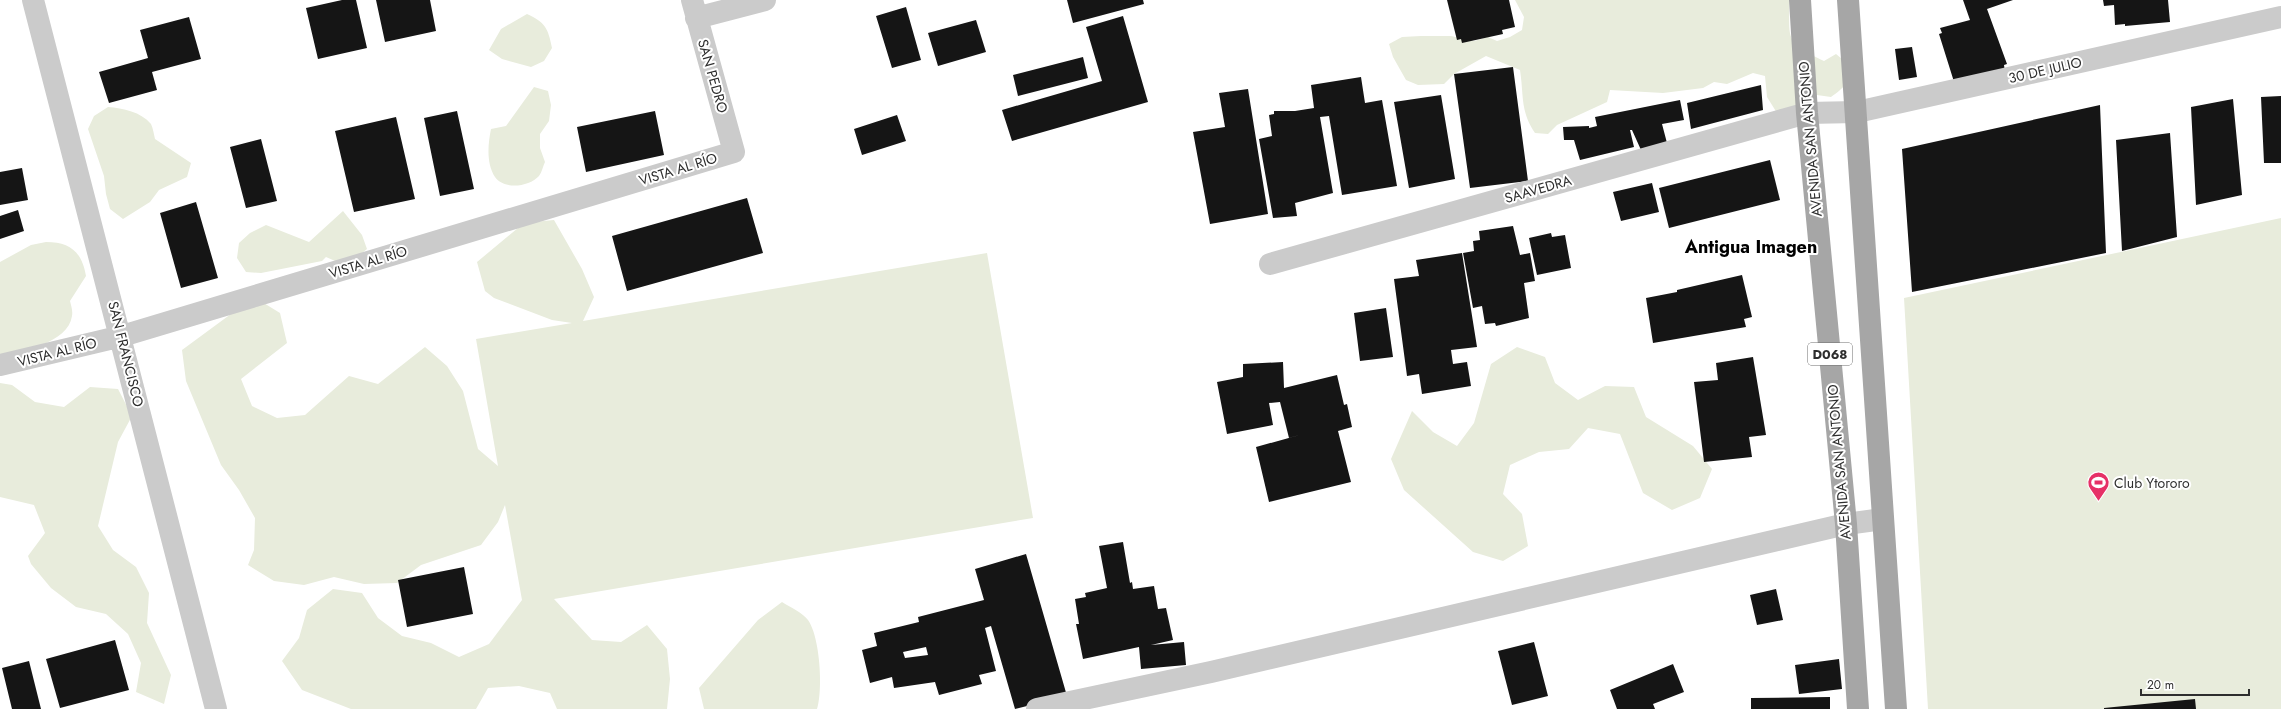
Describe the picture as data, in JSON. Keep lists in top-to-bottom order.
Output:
{
  "streets": {
    "main road": ["AVENIDA SAN ANTONIO", "D068"],
    "street": [
      "30 DE JULIO",
      "SAN PEDRO",
      "VISTA AL RÍO",
      "SAAVEDRA",
      "SAN FRANCISCO"
    ]
  },
  "crossings": [
    ["30 DE JULIO", "AVENIDA SAN ANTONIO"],
    ["30 DE JULIO", "SAAVEDRA"],
    ["30 DE JULIO", "D068"],
    ["SAN PEDRO", "VISTA AL RÍO"],
    ["AVENIDA SAN ANTONIO", "SAAVEDRA"],
    ["VISTA AL RÍO", "SAN FRANCISCO"]
  ],
  "districts": ["Antigua Imagen"],
  "places": {
    "sports": ["Club Ytororo"]
  },
  "scale_bar": "20 m"
}
